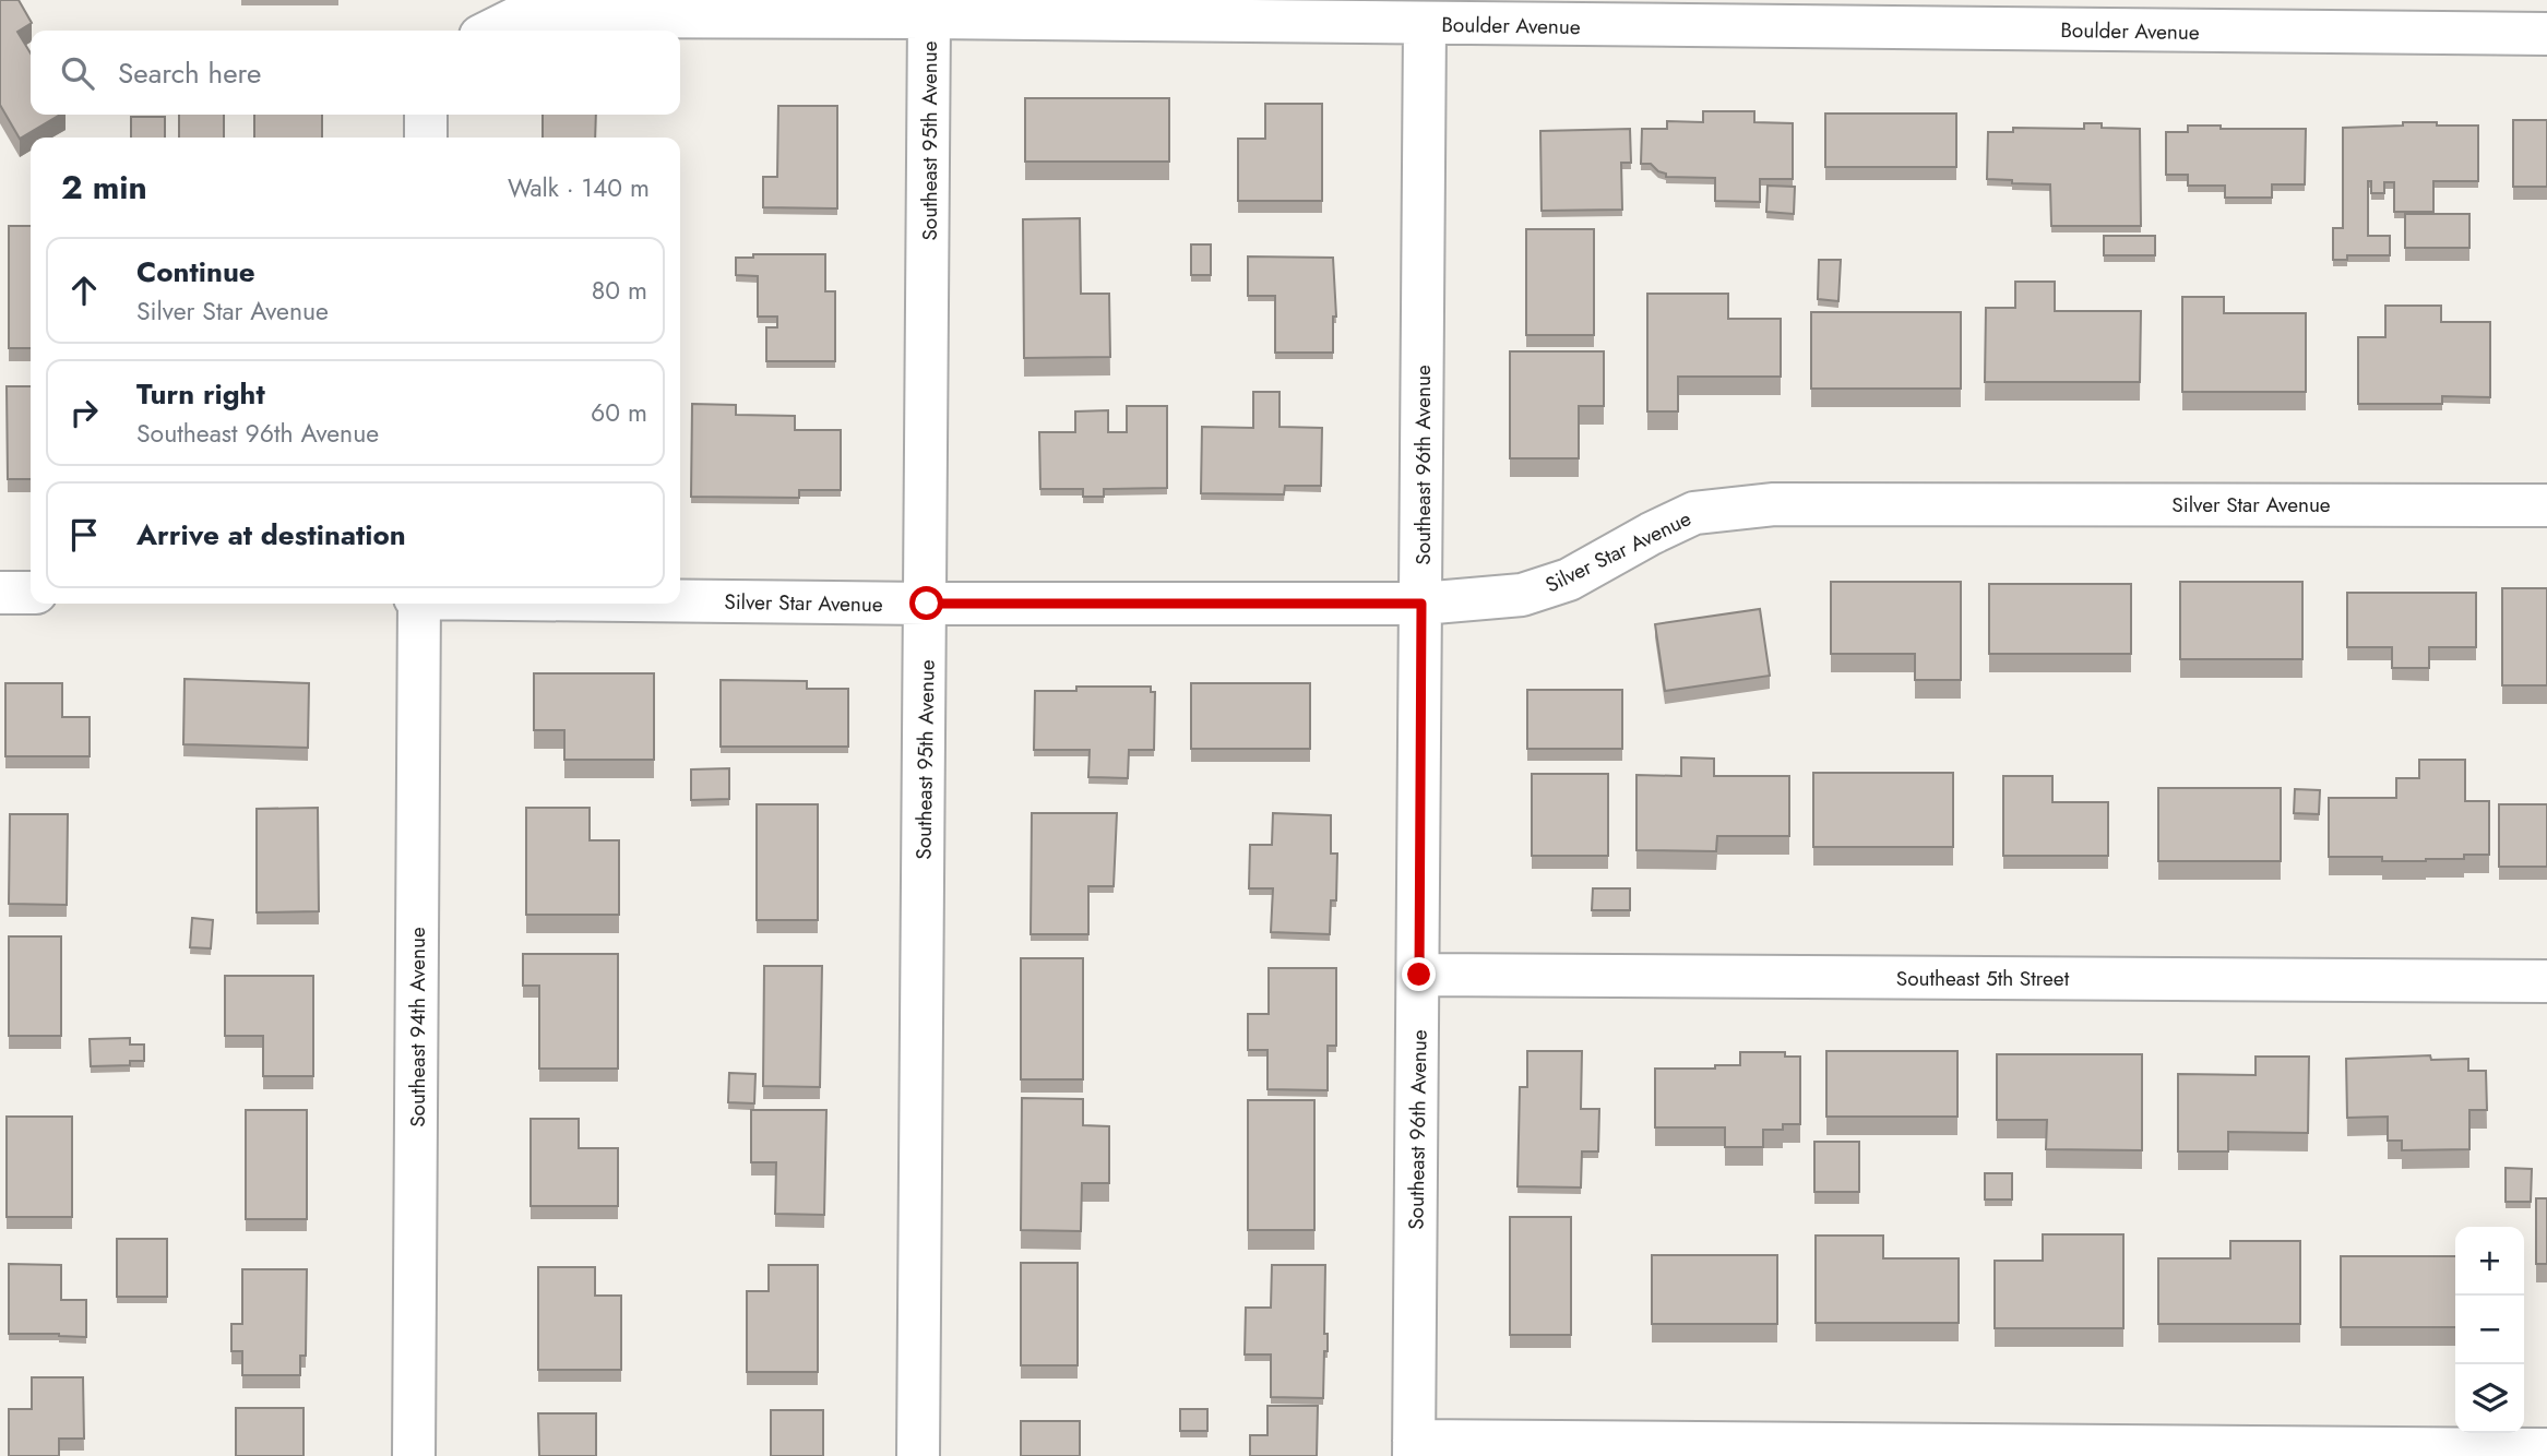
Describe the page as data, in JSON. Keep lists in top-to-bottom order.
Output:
{
  "streets": {
    "street": [
      "Boulder Avenue",
      "Southeast 95th Avenue",
      "Southeast 96th Avenue",
      "Silver Star Avenue",
      "Southeast 5th Street",
      "Southeast 94th Avenue"
    ]
  },
  "crossings": [
    ["Boulder Avenue", "Southeast 95th Avenue"],
    ["Boulder Avenue", "Southeast 96th Avenue"],
    ["Southeast 95th Avenue", "Silver Star Avenue"],
    ["Southeast 96th Avenue", "Silver Star Avenue"],
    ["Southeast 96th Avenue", "Southeast 5th Street"]
  ],
  "page": {
    "search": "Search here",
    "heading": ["2 min", "Walk · 140 m"],
    "list": [
      ["Continue", "Silver Star Avenue", "80 m"],
      ["Turn right", "Southeast 96th Avenue", "60 m"],
      "Arrive at destination"
    ],
    "map_buttons": ["+", "−"]
  }
}
